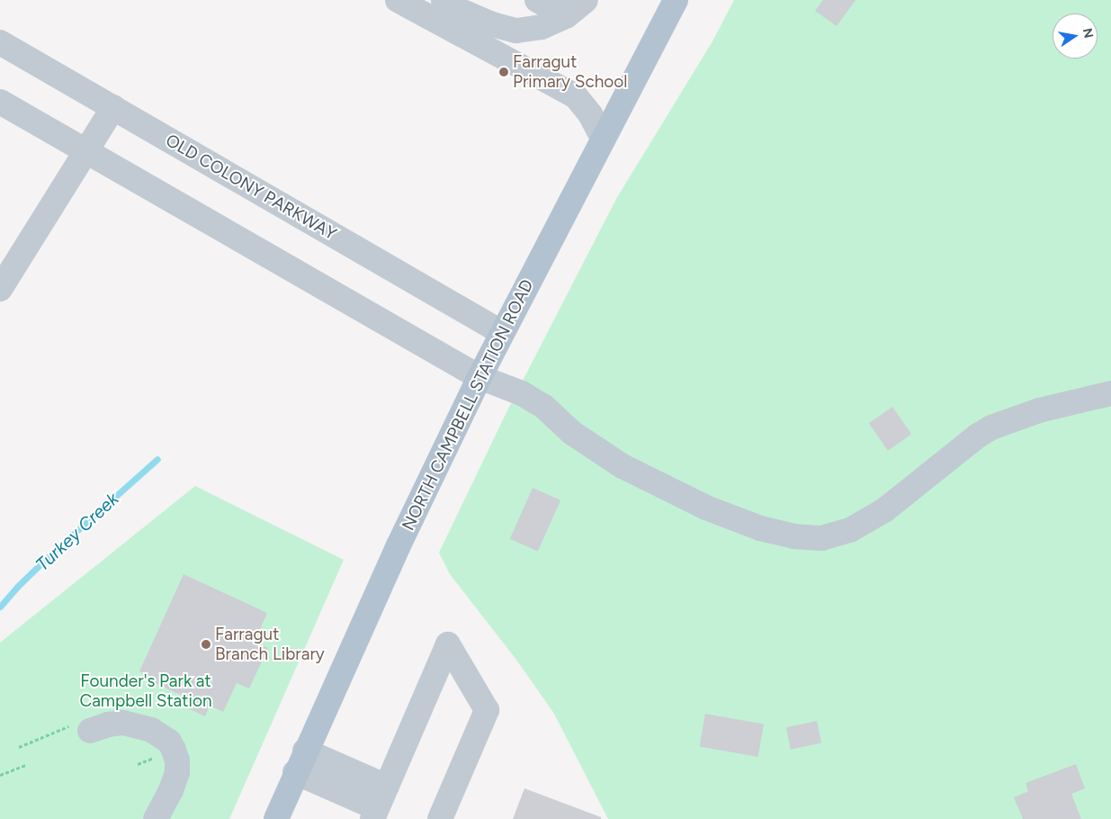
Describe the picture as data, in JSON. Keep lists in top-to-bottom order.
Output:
{
  "streets": {
    "main road": ["NORTH CAMPBELL STATION ROAD"],
    "street": ["OLD COLONY PARKWAY"]
  },
  "crossings": [
    ["OLD COLONY PARKWAY", "NORTH CAMPBELL STATION ROAD"]
  ],
  "water": ["Turkey Creek"],
  "parks": ["Founder's Park at Campbell Station"],
  "places": ["Farragut Primary School", "Farragut Branch Library"],
  "north": "right"
}
